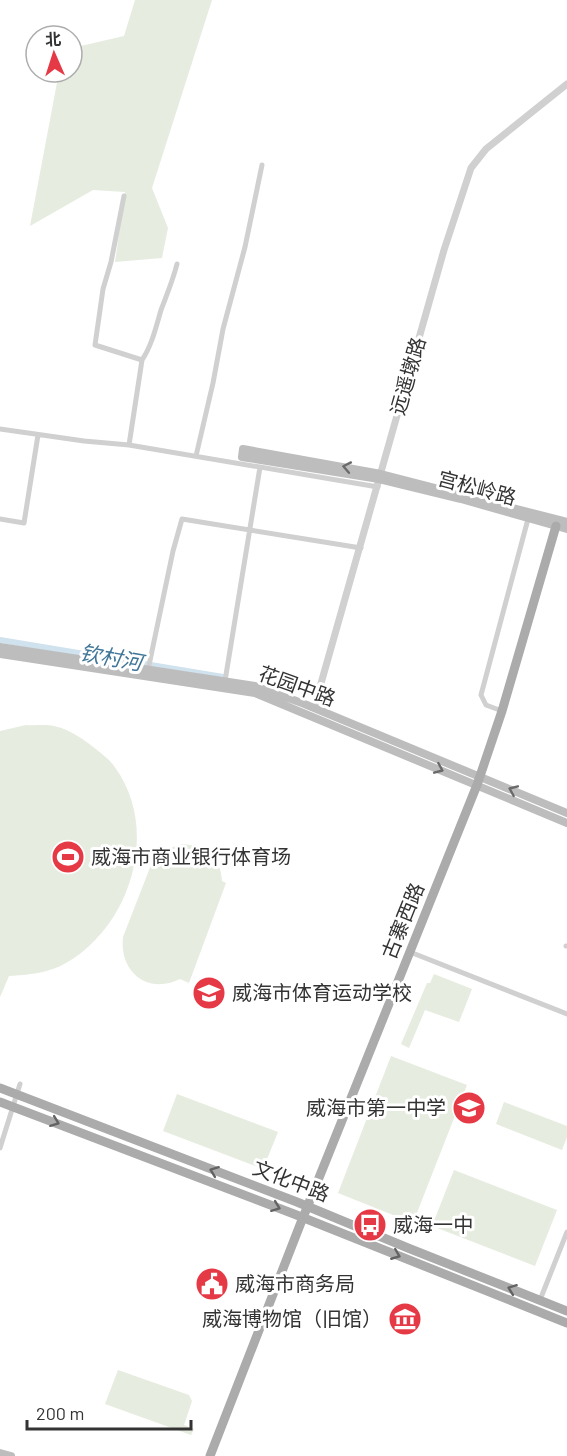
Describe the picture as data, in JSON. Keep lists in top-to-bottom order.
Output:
{
  "streets": {
    "main road": [
      "宫松岭路",
      "花园中路",
      "古寨西路",
      "文化中路"
    ],
    "street": ["远遥墩路"]
  },
  "crossings": [
    ["远遥墩路", "宫松岭路"],
    ["远遥墩路", "花园中路"],
    ["宫松岭路", "古寨西路"],
    ["花园中路", "古寨西路"],
    ["古寨西路", "文化中路"]
  ],
  "water": ["钦村河"],
  "places": {
    "sports": ["威海市商业银行体育场"],
    "school or university": ["威海市体育运动学校", "威海市第一中学"],
    "bus stop": ["威海一中"],
    "public building": ["威海市商务局"],
    "museum": ["威海博物馆（旧馆）"]
  },
  "scale_bar": "200 m",
  "north": "top"
}
